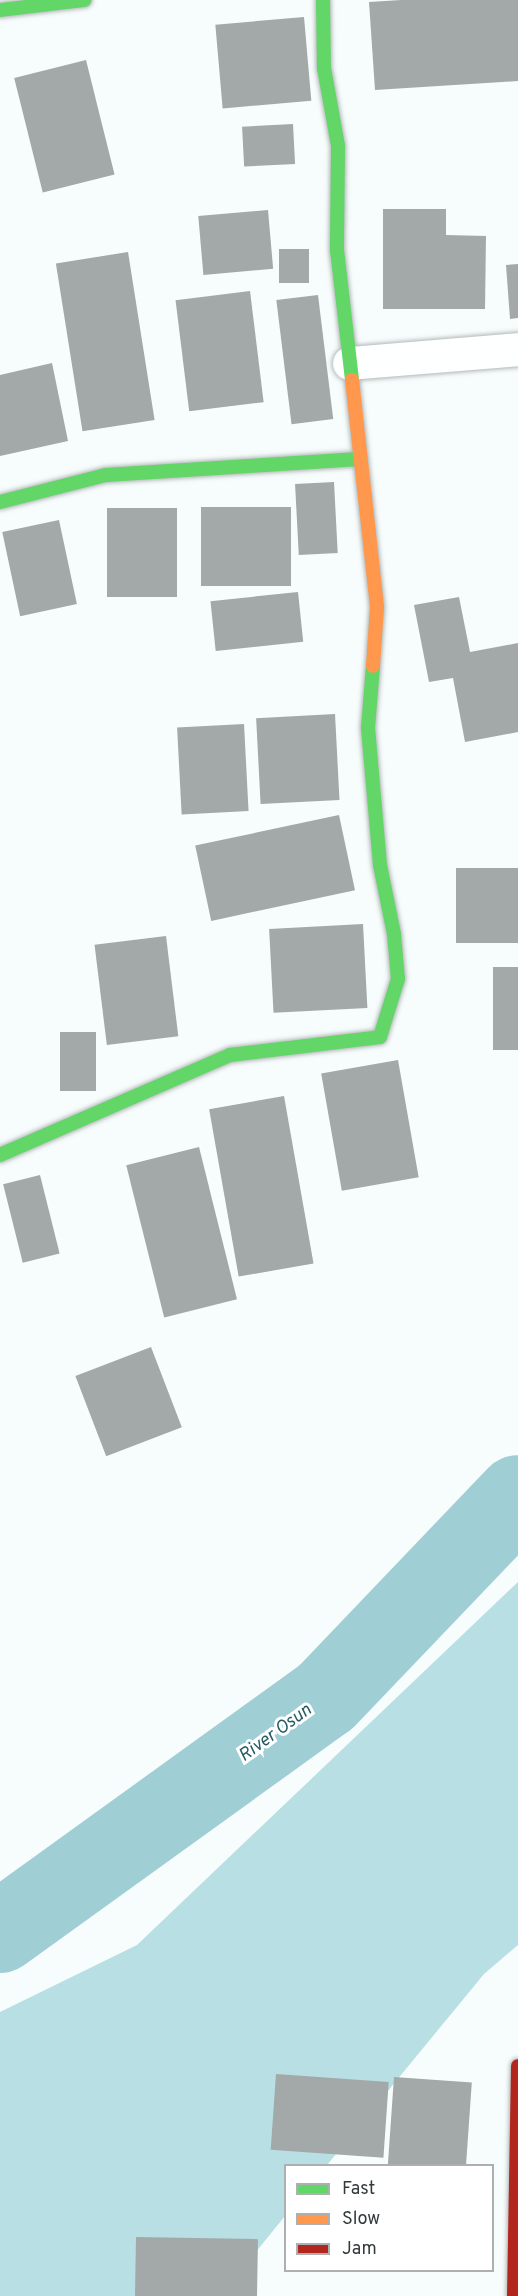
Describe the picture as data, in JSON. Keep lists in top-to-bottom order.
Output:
{
  "water": ["River Osun"],
  "legend": ["Fast", "Slow", "Jam"]
}
